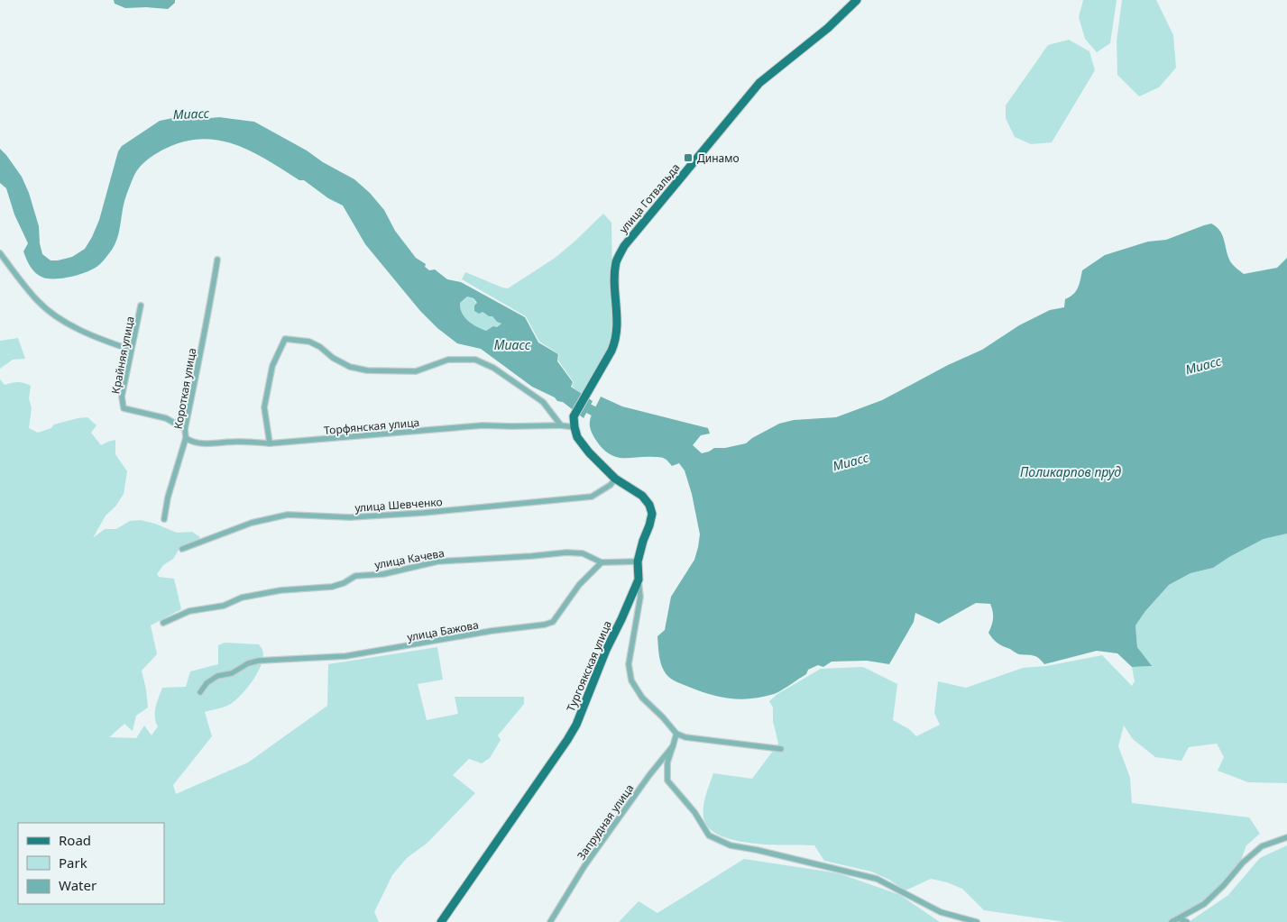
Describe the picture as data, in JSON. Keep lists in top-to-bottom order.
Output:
{
  "streets": {
    "main road": ["улица Готвальда", "Тургоякская улица"],
    "street": [
      "Крайняя улица",
      "Короткая улица",
      "Торфянская улица",
      "улица Шевченко",
      "улица Качева",
      "улица Бажова",
      "Запрудная улица"
    ]
  },
  "crossings": [
    ["улица Готвальда", "Тургоякская улица"],
    ["Крайняя улица", "Короткая улица"],
    ["Короткая улица", "Торфянская улица"],
    ["Торфянская улица", "Тургоякская улица"],
    ["улица Шевченко", "Тургоякская улица"],
    ["улица Качева", "улица Бажова"],
    ["улица Качева", "Тургоякская улица"]
  ],
  "water": ["Миасс", "Поликарпов пруд"],
  "places": {
    "transit": ["Динамо"]
  },
  "legend": ["Road", "Park", "Water"]
}
